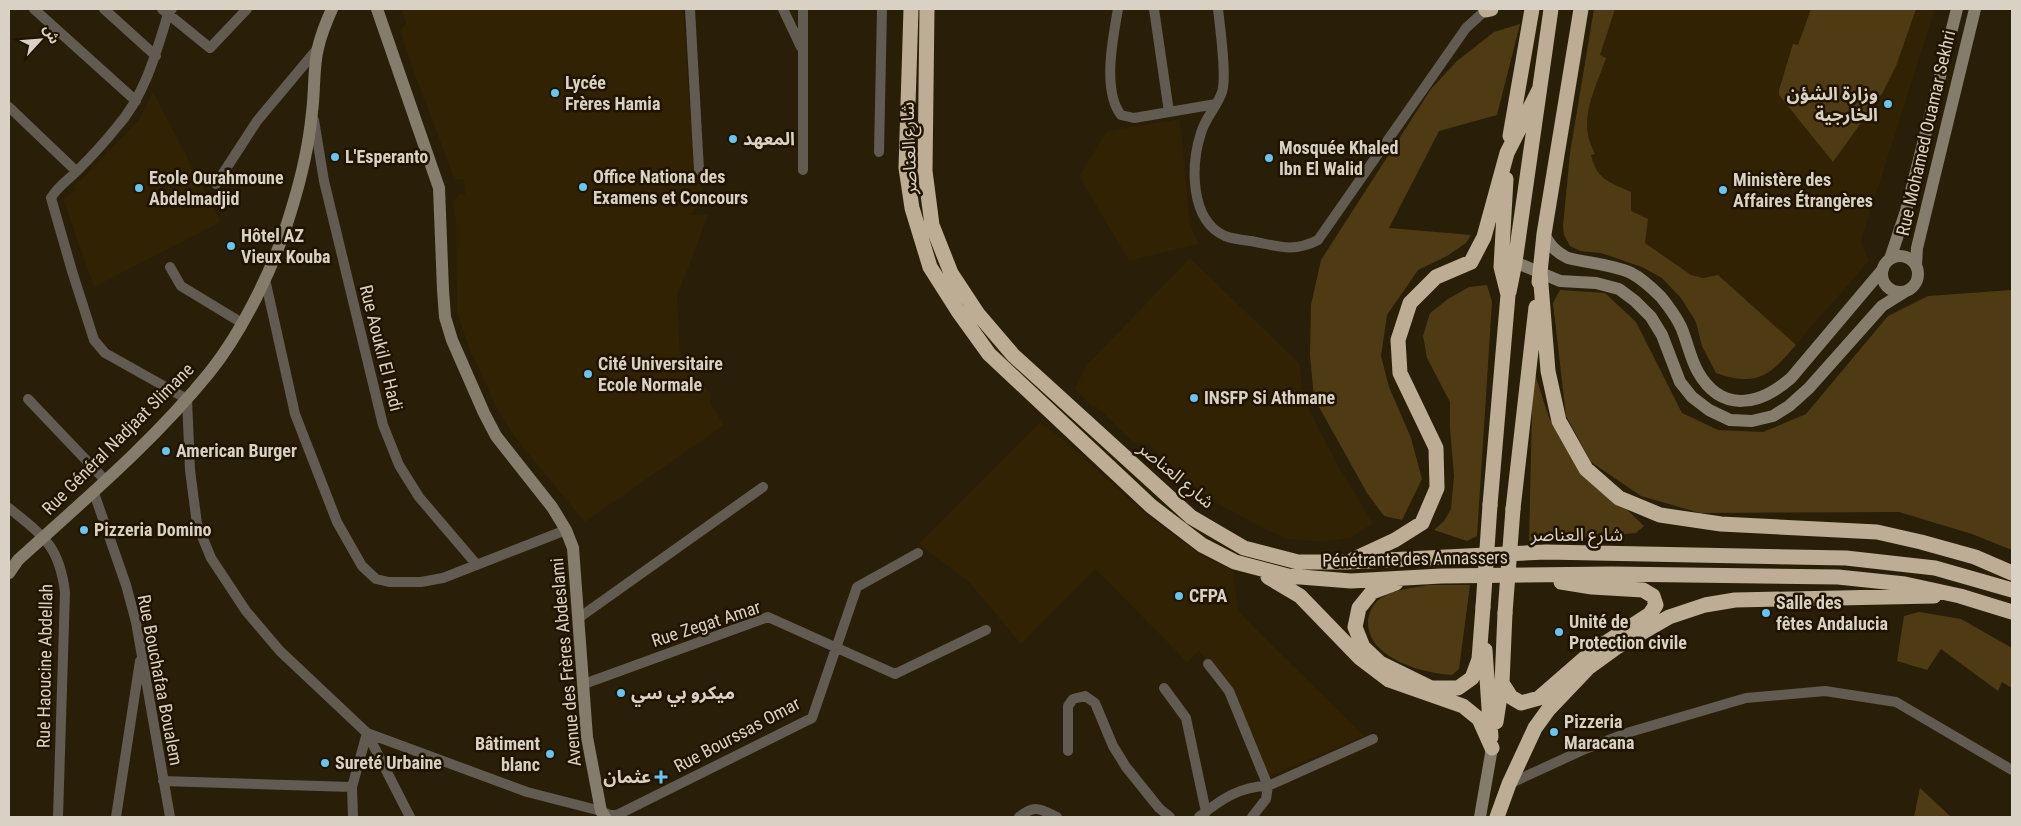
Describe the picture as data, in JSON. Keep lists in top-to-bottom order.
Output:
{
  "streets": {
    "highway": ["شارع العناصر", "Pénétrante des Annassers"],
    "street": [
      "Rue Mohamed Ouamar Sekhri",
      "Rue Aoukil El Hadi",
      "Rue Général Nadjaat Slimane",
      "Rue Zegat Amar",
      "Avenue des Frères Abdeslami",
      "Rue Haoucine Abdellah",
      "Rue Bouchafaa Boualem",
      "Rue Bourssas Omar"
    ]
  },
  "crossings": [
    ["Rue Aoukil El Hadi", "Rue Général Nadjaat Slimane"],
    ["Rue Général Nadjaat Slimane", "Rue Haoucine Abdellah"],
    ["Rue Général Nadjaat Slimane", "Rue Bouchafaa Boualem"],
    ["Rue Zegat Amar", "Avenue des Frères Abdeslami"],
    ["Rue Zegat Amar", "Rue Bourssas Omar"],
    ["Avenue des Frères Abdeslami", "Rue Bourssas Omar"]
  ],
  "places": {
    "other": [
      "Lycée Frères Hamia",
      "وزارة الشؤن الخارجية",
      "المعهد",
      "L'Esperanto",
      "Mosquée Khaled Ibn El Walid",
      "Office Nationa des Examens et Concours",
      "Ecole Ourahmoune Abdelmadjid",
      "Ministère des Affaires Étrangères",
      "Hôtel AZ Vieux Kouba",
      "Cité Universitaire Ecole Normale",
      "INSFP Si Athmane",
      "American Burger",
      "Pizzeria Domino",
      "CFPA",
      "Salle des fêtes Andalucia",
      "Unité de Protection civile",
      "ميكرو بي سي",
      "Pizzeria Maracana",
      "Bâtiment blanc",
      "Sureté Urbaine"
    ],
    "health": ["عثمان"]
  },
  "north": "top right"
}
